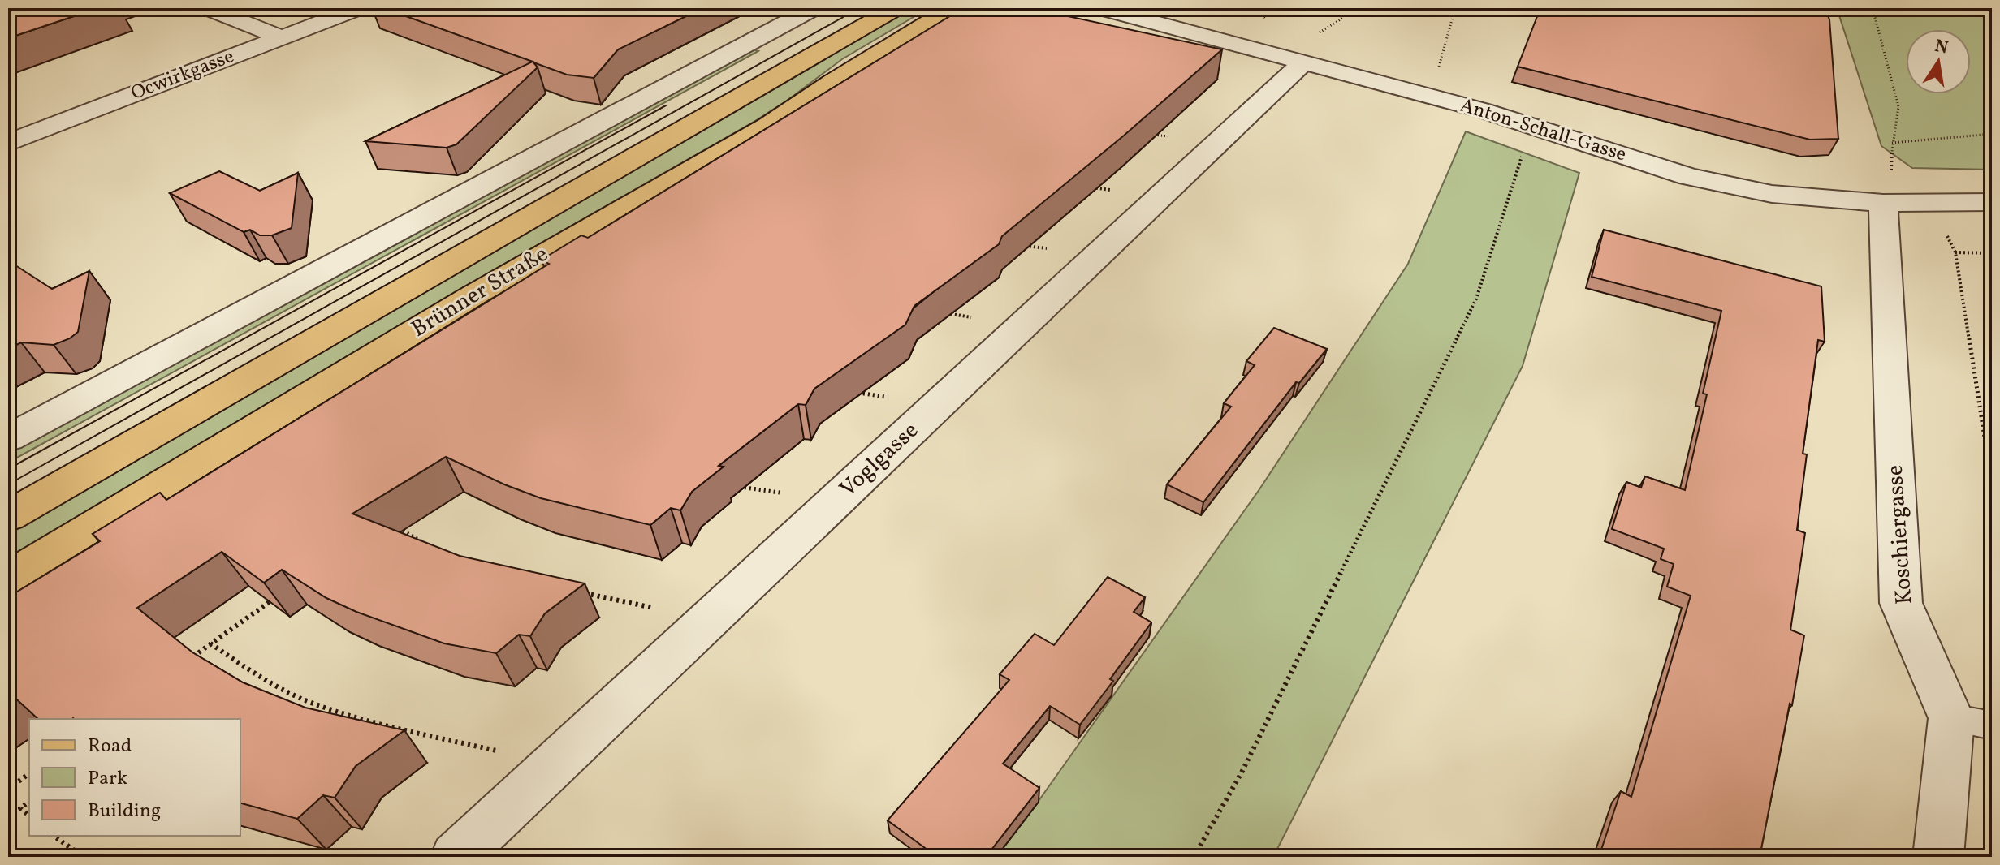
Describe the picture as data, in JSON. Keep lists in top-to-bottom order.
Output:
{
  "streets": {
    "main road": ["Brünner Straße"],
    "street": [
      "Ocwirkgasse",
      "Anton-Schall-Gasse",
      "Voglgasse",
      "Koschiergasse"
    ]
  },
  "crossings": [
    ["Anton-Schall-Gasse", "Voglgasse"],
    ["Anton-Schall-Gasse", "Koschiergasse"]
  ],
  "legend": ["Road", "Park", "Building"],
  "north": "top"
}
